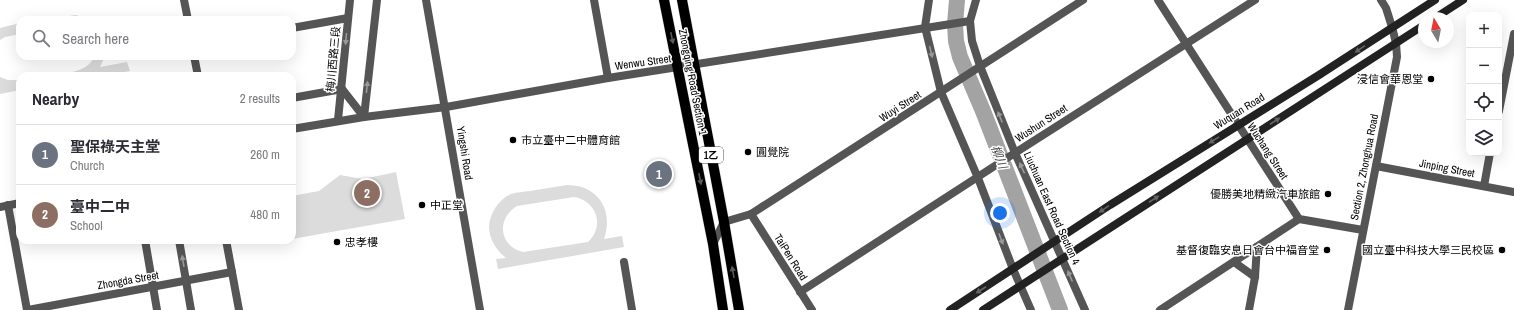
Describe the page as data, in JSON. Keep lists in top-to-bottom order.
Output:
{
  "streets": {
    "main road": ["Zhongqing Road Section 1", "Wuquan Road", "1乙"],
    "street": [
      "梅川西路三段",
      "Wenwu Street",
      "Wuyi Street",
      "Wushun Street",
      "Wuchang Street",
      "Yingshi Road",
      "Section 2, Zhonghua Road",
      "Jinping Street",
      "Liuchuan East Road Section 4",
      "TaiPen Road",
      "Zhongda Street"
    ]
  },
  "crossings": [
    ["梅川西路三段", "Wenwu Street"],
    ["Wenwu Street", "Zhongqing Road Section 1"],
    ["Wenwu Street", "Yingshi Road"],
    ["Wenwu Street", "Liuchuan East Road Section 4"],
    ["Zhongqing Road Section 1", "Wuyi Street"],
    ["Wuyi Street", "Liuchuan East Road Section 4"],
    ["Wuyi Street", "TaiPen Road"],
    ["Wuquan Road", "Wuchang Street"],
    ["Wuquan Road", "Section 2, Zhonghua Road"],
    ["Wuquan Road", "Liuchuan East Road Section 4"],
    ["Wushun Street", "Wuchang Street"],
    ["Wushun Street", "Liuchuan East Road Section 4"],
    ["Wushun Street", "TaiPen Road"],
    ["Section 2, Zhonghua Road", "Jinping Street"]
  ],
  "water": ["柳川"],
  "places": [
    "浸信會華恩堂",
    "市立臺中二中體育館",
    "圓覺院",
    "優勝美地精緻汽車旅館",
    "中正堂",
    "忠孝樓",
    "基督復臨安息日會台中福音堂",
    "國立臺中科技大學三民校區"
  ],
  "north": "top",
  "page": {
    "map_buttons": ["+", "−"],
    "search": "Search here",
    "heading": ["Nearby", "2 results"],
    "list": [
      {
        "mark": "1",
        "name": "聖保祿天主堂",
        "note": "Church",
        "value": "260 m"
      },
      {
        "mark": "2",
        "name": "臺中二中",
        "note": "School",
        "value": "480 m"
      }
    ],
    "pins": ["1", "2"]
  }
}
